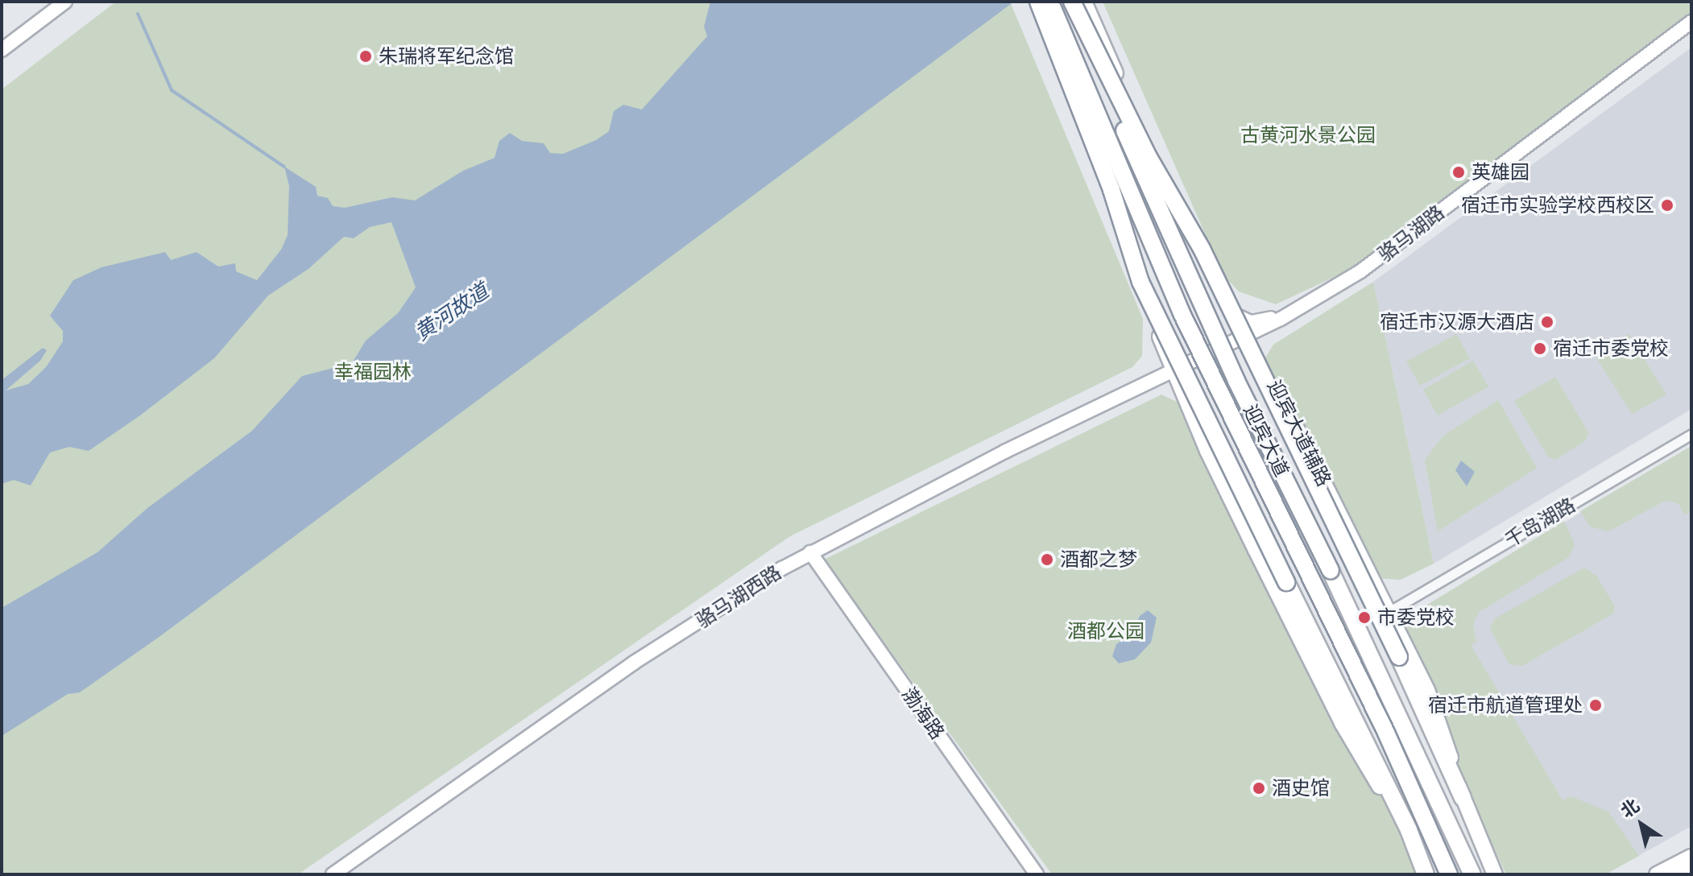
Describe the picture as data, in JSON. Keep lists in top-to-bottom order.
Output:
{
  "streets": {
    "highway": ["迎宾大道"],
    "main road": ["迎宾大道辅路"],
    "street": [
      "骆马湖路",
      "千岛湖路",
      "骆马湖西路",
      "渤海路"
    ]
  },
  "crossings": [
    ["骆马湖路", "迎宾大道辅路"],
    ["骆马湖路", "骆马湖西路"],
    ["迎宾大道辅路", "千岛湖路"],
    ["骆马湖西路", "渤海路"]
  ],
  "water": ["黄河故道"],
  "parks": ["古黄河水景公园", "幸福园林", "酒都公园"],
  "places": [
    "朱瑞将军纪念馆",
    "英雄园",
    "宿迁市实验学校西校区",
    "宿迁市汉源大酒店",
    "宿迁市委党校",
    "酒都之梦",
    "市委党校",
    "宿迁市航道管理处",
    "酒史馆"
  ],
  "north": "top left"
}
